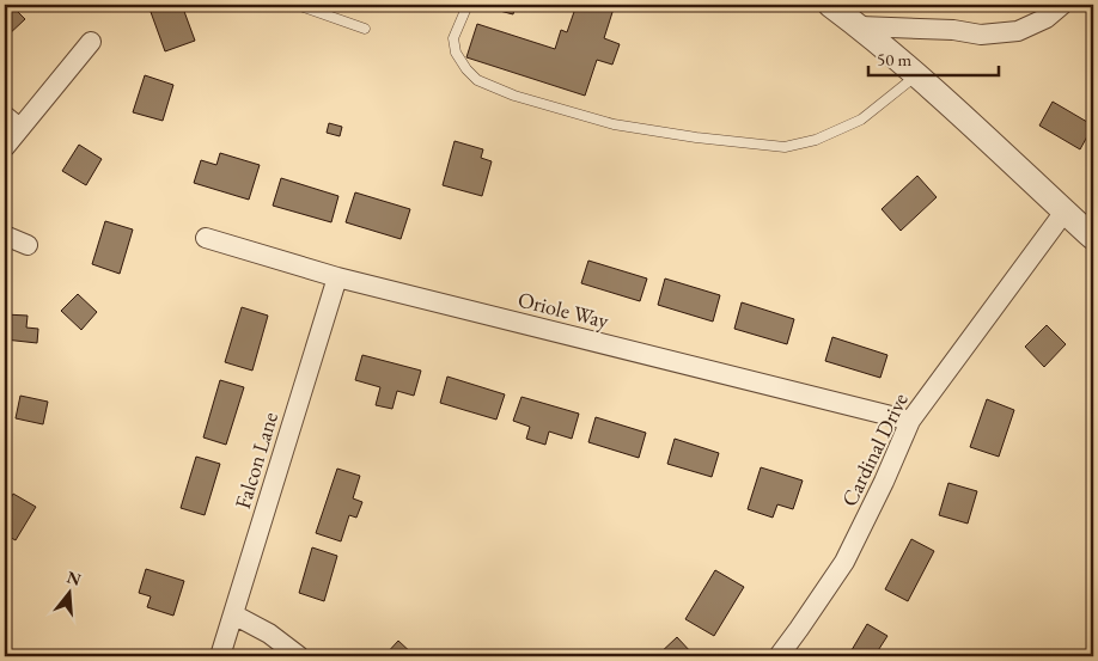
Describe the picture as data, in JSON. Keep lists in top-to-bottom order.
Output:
{
  "streets": {
    "street": ["Oriole Way", "Cardinal Drive", "Falcon Lane"]
  },
  "crossings": [
    ["Oriole Way", "Cardinal Drive"],
    ["Oriole Way", "Falcon Lane"]
  ],
  "scale_bar": "50 m",
  "north": "top"
}
